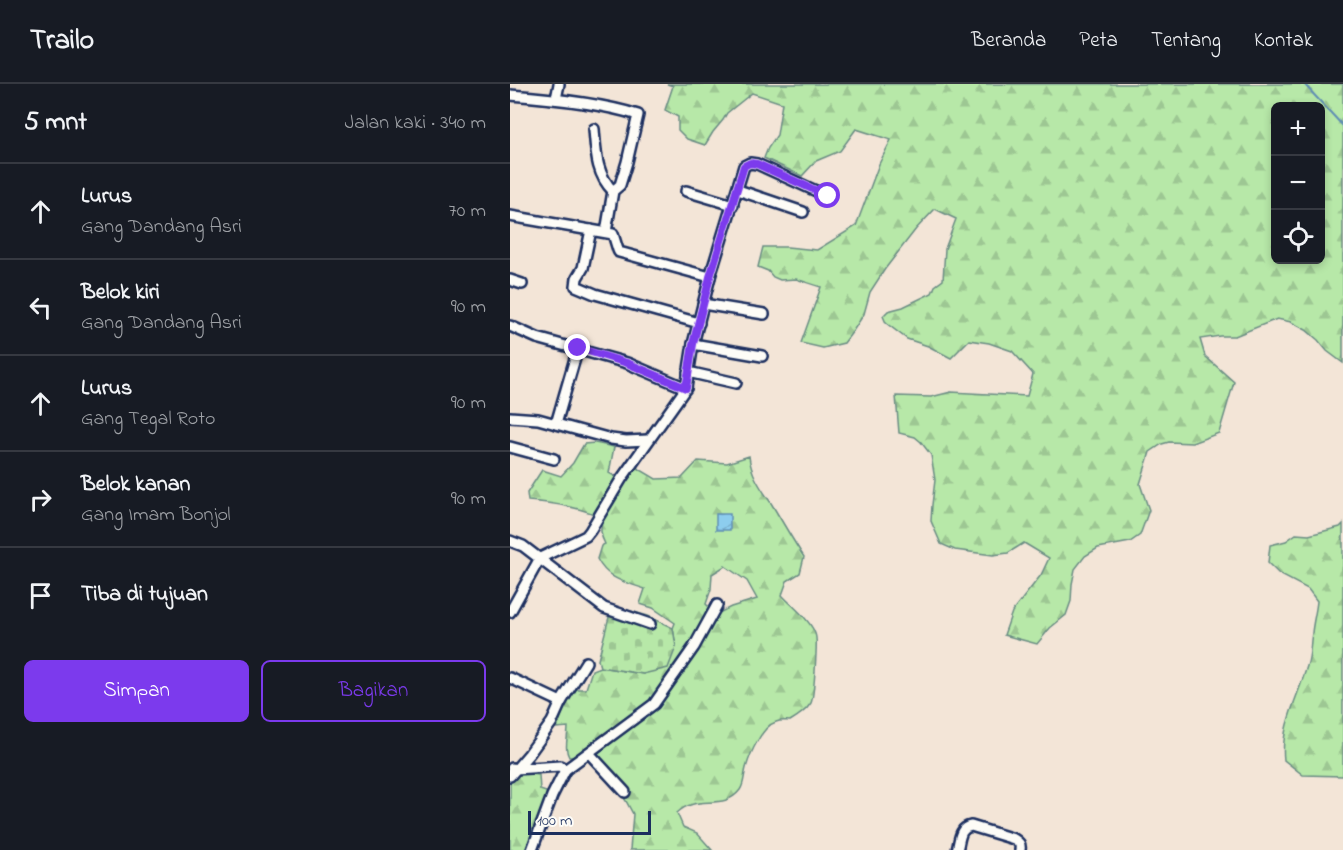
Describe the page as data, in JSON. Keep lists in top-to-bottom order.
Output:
{
  "scale_bar": "100 m",
  "page": {
    "header": "Trailo",
    "nav": [
      "Beranda",
      "Peta",
      "Tentang",
      "Kontak"
    ],
    "heading": ["5 mnt", "Jalan kaki · 340 m"],
    "map_buttons": ["+", "−"],
    "list": [
      ["Lurus", "Gang Dandang Asri", "70 m"],
      ["Belok kiri", "Gang Dandang Asri", "90 m"],
      ["Lurus", "Gang Tegal Roto", "90 m"],
      ["Belok kanan", "Gang Imam Bonjol", "90 m"],
      "Tiba di tujuan"
    ],
    "buttons": ["Simpan", "Bagikan"],
    "scale": "100 m"
  }
}
